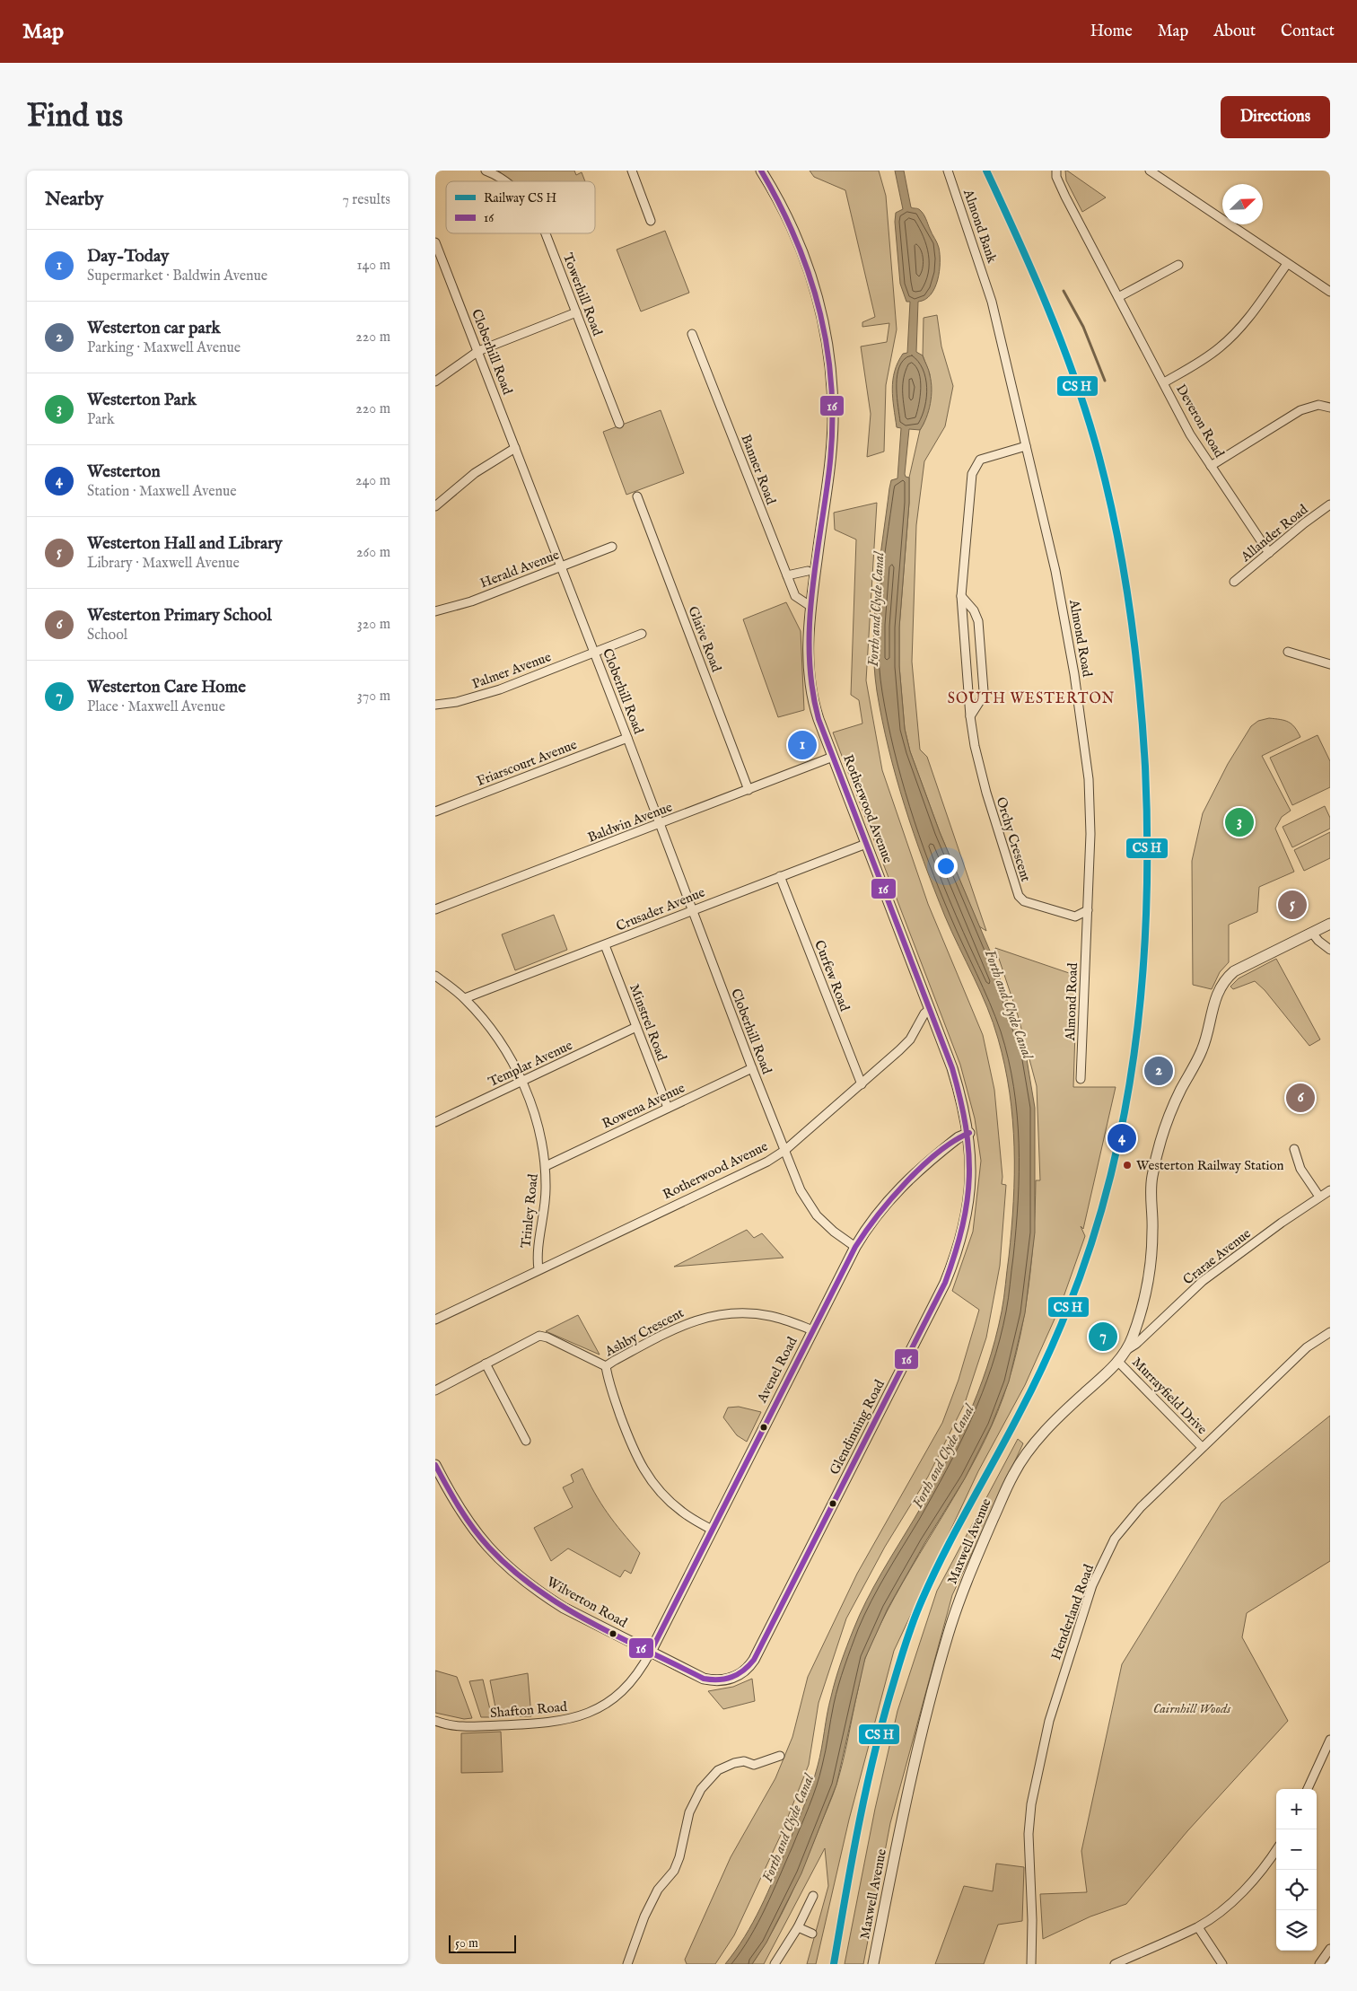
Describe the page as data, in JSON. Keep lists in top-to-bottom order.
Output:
{
  "streets": {
    "street": [
      "Almond Bank",
      "Towerhill Road",
      "Cloberhill Road",
      "Deveron Road",
      "Banner Road",
      "Allander Road",
      "Herald Avenue",
      "Almond Road",
      "Glaive Road",
      "Palmer Avenue",
      "Friarscourt Avenue",
      "Rotherwood Avenue",
      "Baldwin Avenue",
      "Orchy Crescent",
      "Crusader Avenue",
      "Curfew Road",
      "Minstrel Road",
      "Templar Avenue",
      "Rowena Avenue",
      "Trinley Road",
      "Crarae Avenue",
      "Ashby Crescent",
      "Avenel Road",
      "Murrayfield Drive",
      "Glendinning Road",
      "Maxwell Avenue",
      "Wilverton Road",
      "Henderland Road",
      "Shafton Road"
    ]
  },
  "crossings": [
    ["Almond Bank", "Almond Road"],
    ["Cloberhill Road", "Herald Avenue"],
    ["Cloberhill Road", "Palmer Avenue"],
    ["Cloberhill Road", "Friarscourt Avenue"],
    ["Cloberhill Road", "Rotherwood Avenue"],
    ["Cloberhill Road", "Baldwin Avenue"],
    ["Cloberhill Road", "Crusader Avenue"],
    ["Cloberhill Road", "Rowena Avenue"],
    ["Cloberhill Road", "Avenel Road"],
    ["Deveron Road", "Allander Road"],
    ["Banner Road", "Rotherwood Avenue"],
    ["Almond Road", "Orchy Crescent"],
    ["Glaive Road", "Baldwin Avenue"],
    ["Rotherwood Avenue", "Baldwin Avenue"],
    ["Rotherwood Avenue", "Crusader Avenue"],
    ["Rotherwood Avenue", "Curfew Road"],
    ["Rotherwood Avenue", "Trinley Road"],
    ["Rotherwood Avenue", "Glendinning Road"],
    ["Crusader Avenue", "Curfew Road"],
    ["Crusader Avenue", "Minstrel Road"],
    ["Crusader Avenue", "Trinley Road"],
    ["Minstrel Road", "Templar Avenue"],
    ["Minstrel Road", "Rowena Avenue"],
    ["Templar Avenue", "Trinley Road"],
    ["Rowena Avenue", "Trinley Road"],
    ["Crarae Avenue", "Maxwell Avenue"],
    ["Ashby Crescent", "Avenel Road"],
    ["Avenel Road", "Glendinning Road"],
    ["Avenel Road", "Wilverton Road"],
    ["Avenel Road", "Shafton Road"],
    ["Murrayfield Drive", "Maxwell Avenue"],
    ["Murrayfield Drive", "Henderland Road"],
    ["Glendinning Road", "Wilverton Road"],
    ["Glendinning Road", "Shafton Road"],
    ["Wilverton Road", "Shafton Road"]
  ],
  "districts": ["SOUTH WESTERTON"],
  "water": ["Forth and Clyde Canal"],
  "parks": ["Cairnhill Woods"],
  "places": ["Westerton Railway Station"],
  "lines": ["transit line 16"],
  "legend": ["Railway CS H", "16"],
  "scale_bar": "50 m",
  "north": "top right",
  "page": {
    "header": "Map",
    "nav": [
      "Home",
      "Map",
      "About",
      "Contact"
    ],
    "buttons": "Directions",
    "title": "Find us",
    "heading": ["Nearby", "7 results"],
    "list": [
      {
        "mark": "1",
        "name": "Day-Today",
        "note": "Supermarket · Baldwin Avenue",
        "value": "140 m"
      },
      {
        "mark": "2",
        "name": "Westerton car park",
        "note": "Parking · Maxwell Avenue",
        "value": "220 m"
      },
      {
        "mark": "3",
        "name": "Westerton Park",
        "note": "Park",
        "value": "220 m"
      },
      {
        "mark": "4",
        "name": "Westerton",
        "note": "Station · Maxwell Avenue",
        "value": "240 m"
      },
      {
        "mark": "5",
        "name": "Westerton Hall and Library",
        "note": "Library · Maxwell Avenue",
        "value": "260 m"
      },
      {
        "mark": "6",
        "name": "Westerton Primary School",
        "note": "School",
        "value": "320 m"
      },
      {
        "mark": "7",
        "name": "Westerton Care Home",
        "note": "Place · Maxwell Avenue",
        "value": "370 m"
      }
    ],
    "pins": [
      "1",
      "3",
      "5",
      "2",
      "6",
      "4",
      "7"
    ],
    "map_buttons": ["+", "−"],
    "scale": "50 m"
  }
}
